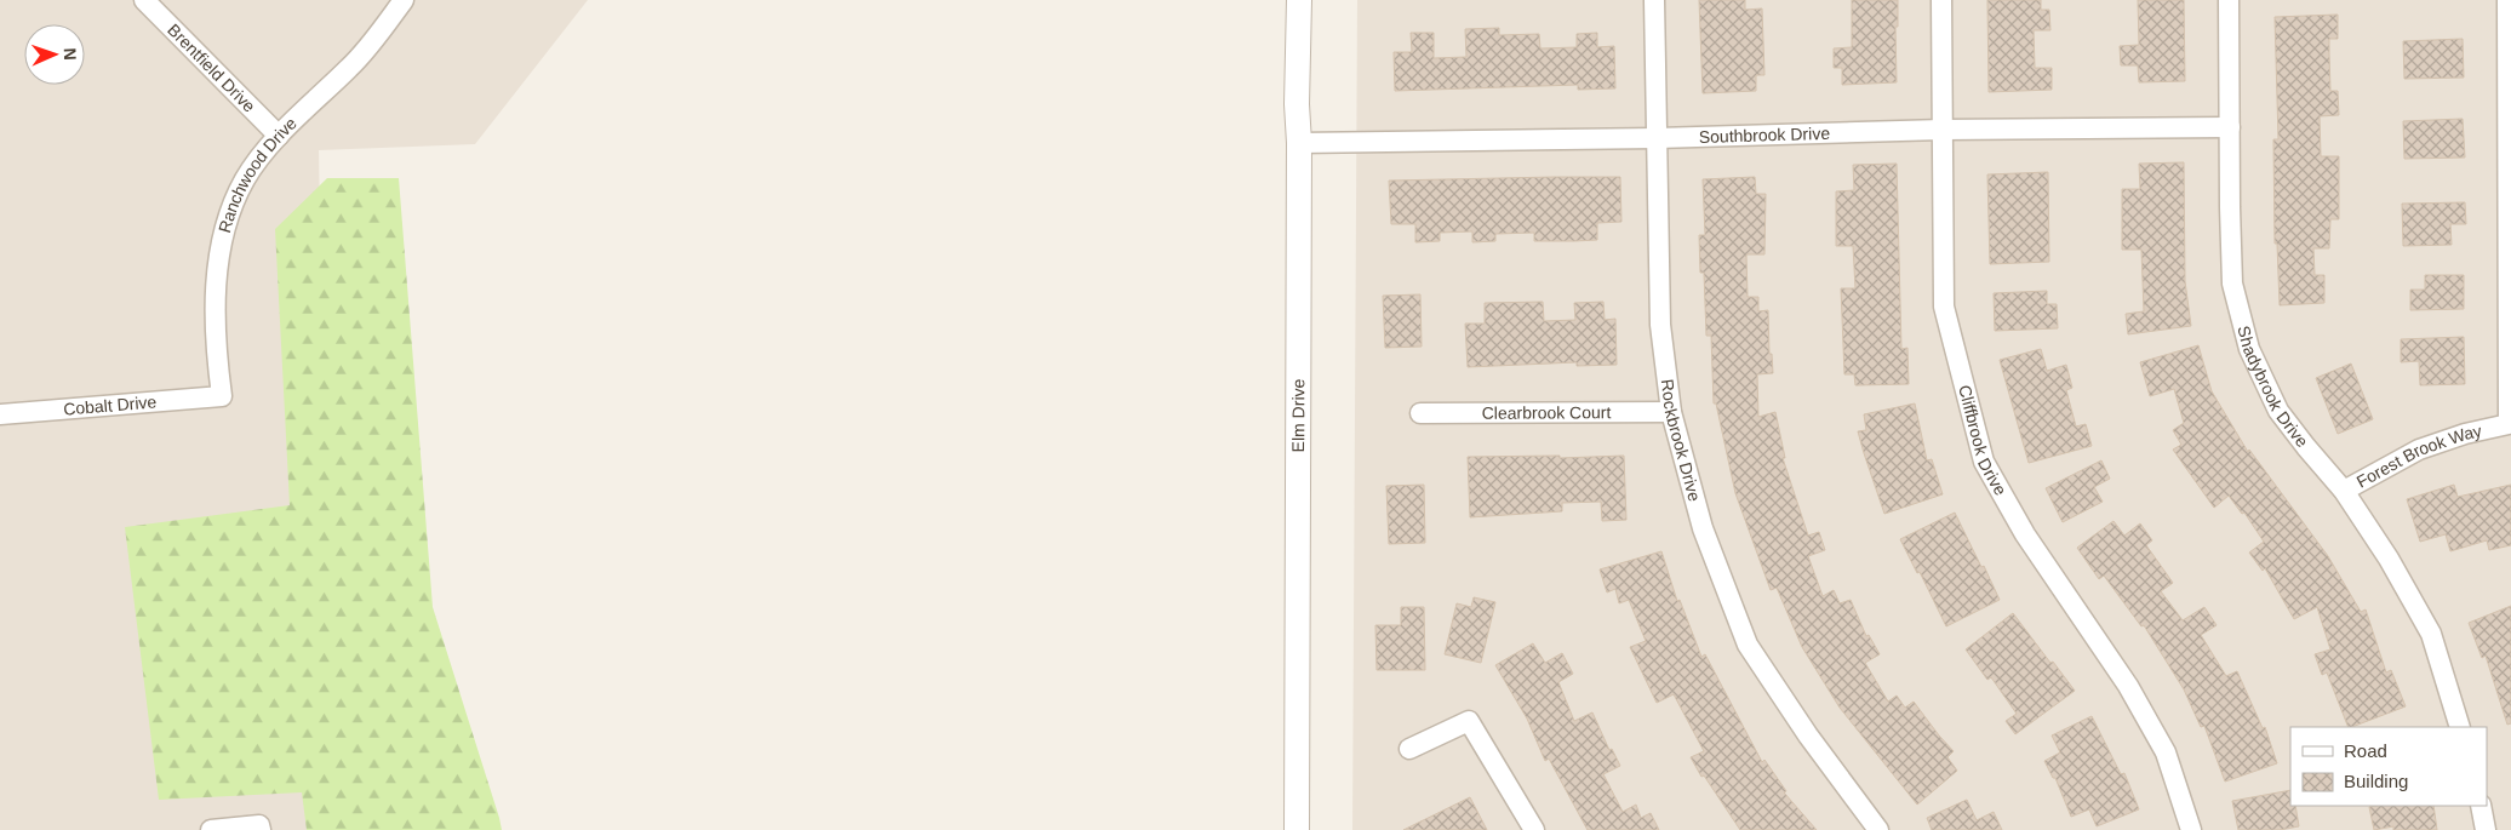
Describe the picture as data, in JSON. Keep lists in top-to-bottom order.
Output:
{
  "streets": {
    "street": [
      "Brentfield Drive",
      "Southbrook Drive",
      "Ranchwood Drive",
      "Shadybrook Drive",
      "Cobalt Drive",
      "Clearbrook Court",
      "Elm Drive",
      "Rockbrook Drive",
      "Cliffbrook Drive",
      "Forest Brook Way"
    ]
  },
  "crossings": [
    ["Brentfield Drive", "Ranchwood Drive"],
    ["Southbrook Drive", "Shadybrook Drive"],
    ["Southbrook Drive", "Elm Drive"],
    ["Southbrook Drive", "Rockbrook Drive"],
    ["Southbrook Drive", "Cliffbrook Drive"],
    ["Ranchwood Drive", "Cobalt Drive"],
    ["Shadybrook Drive", "Forest Brook Way"],
    ["Clearbrook Court", "Rockbrook Drive"]
  ],
  "legend": ["Road", "Building"],
  "north": "right"
}
